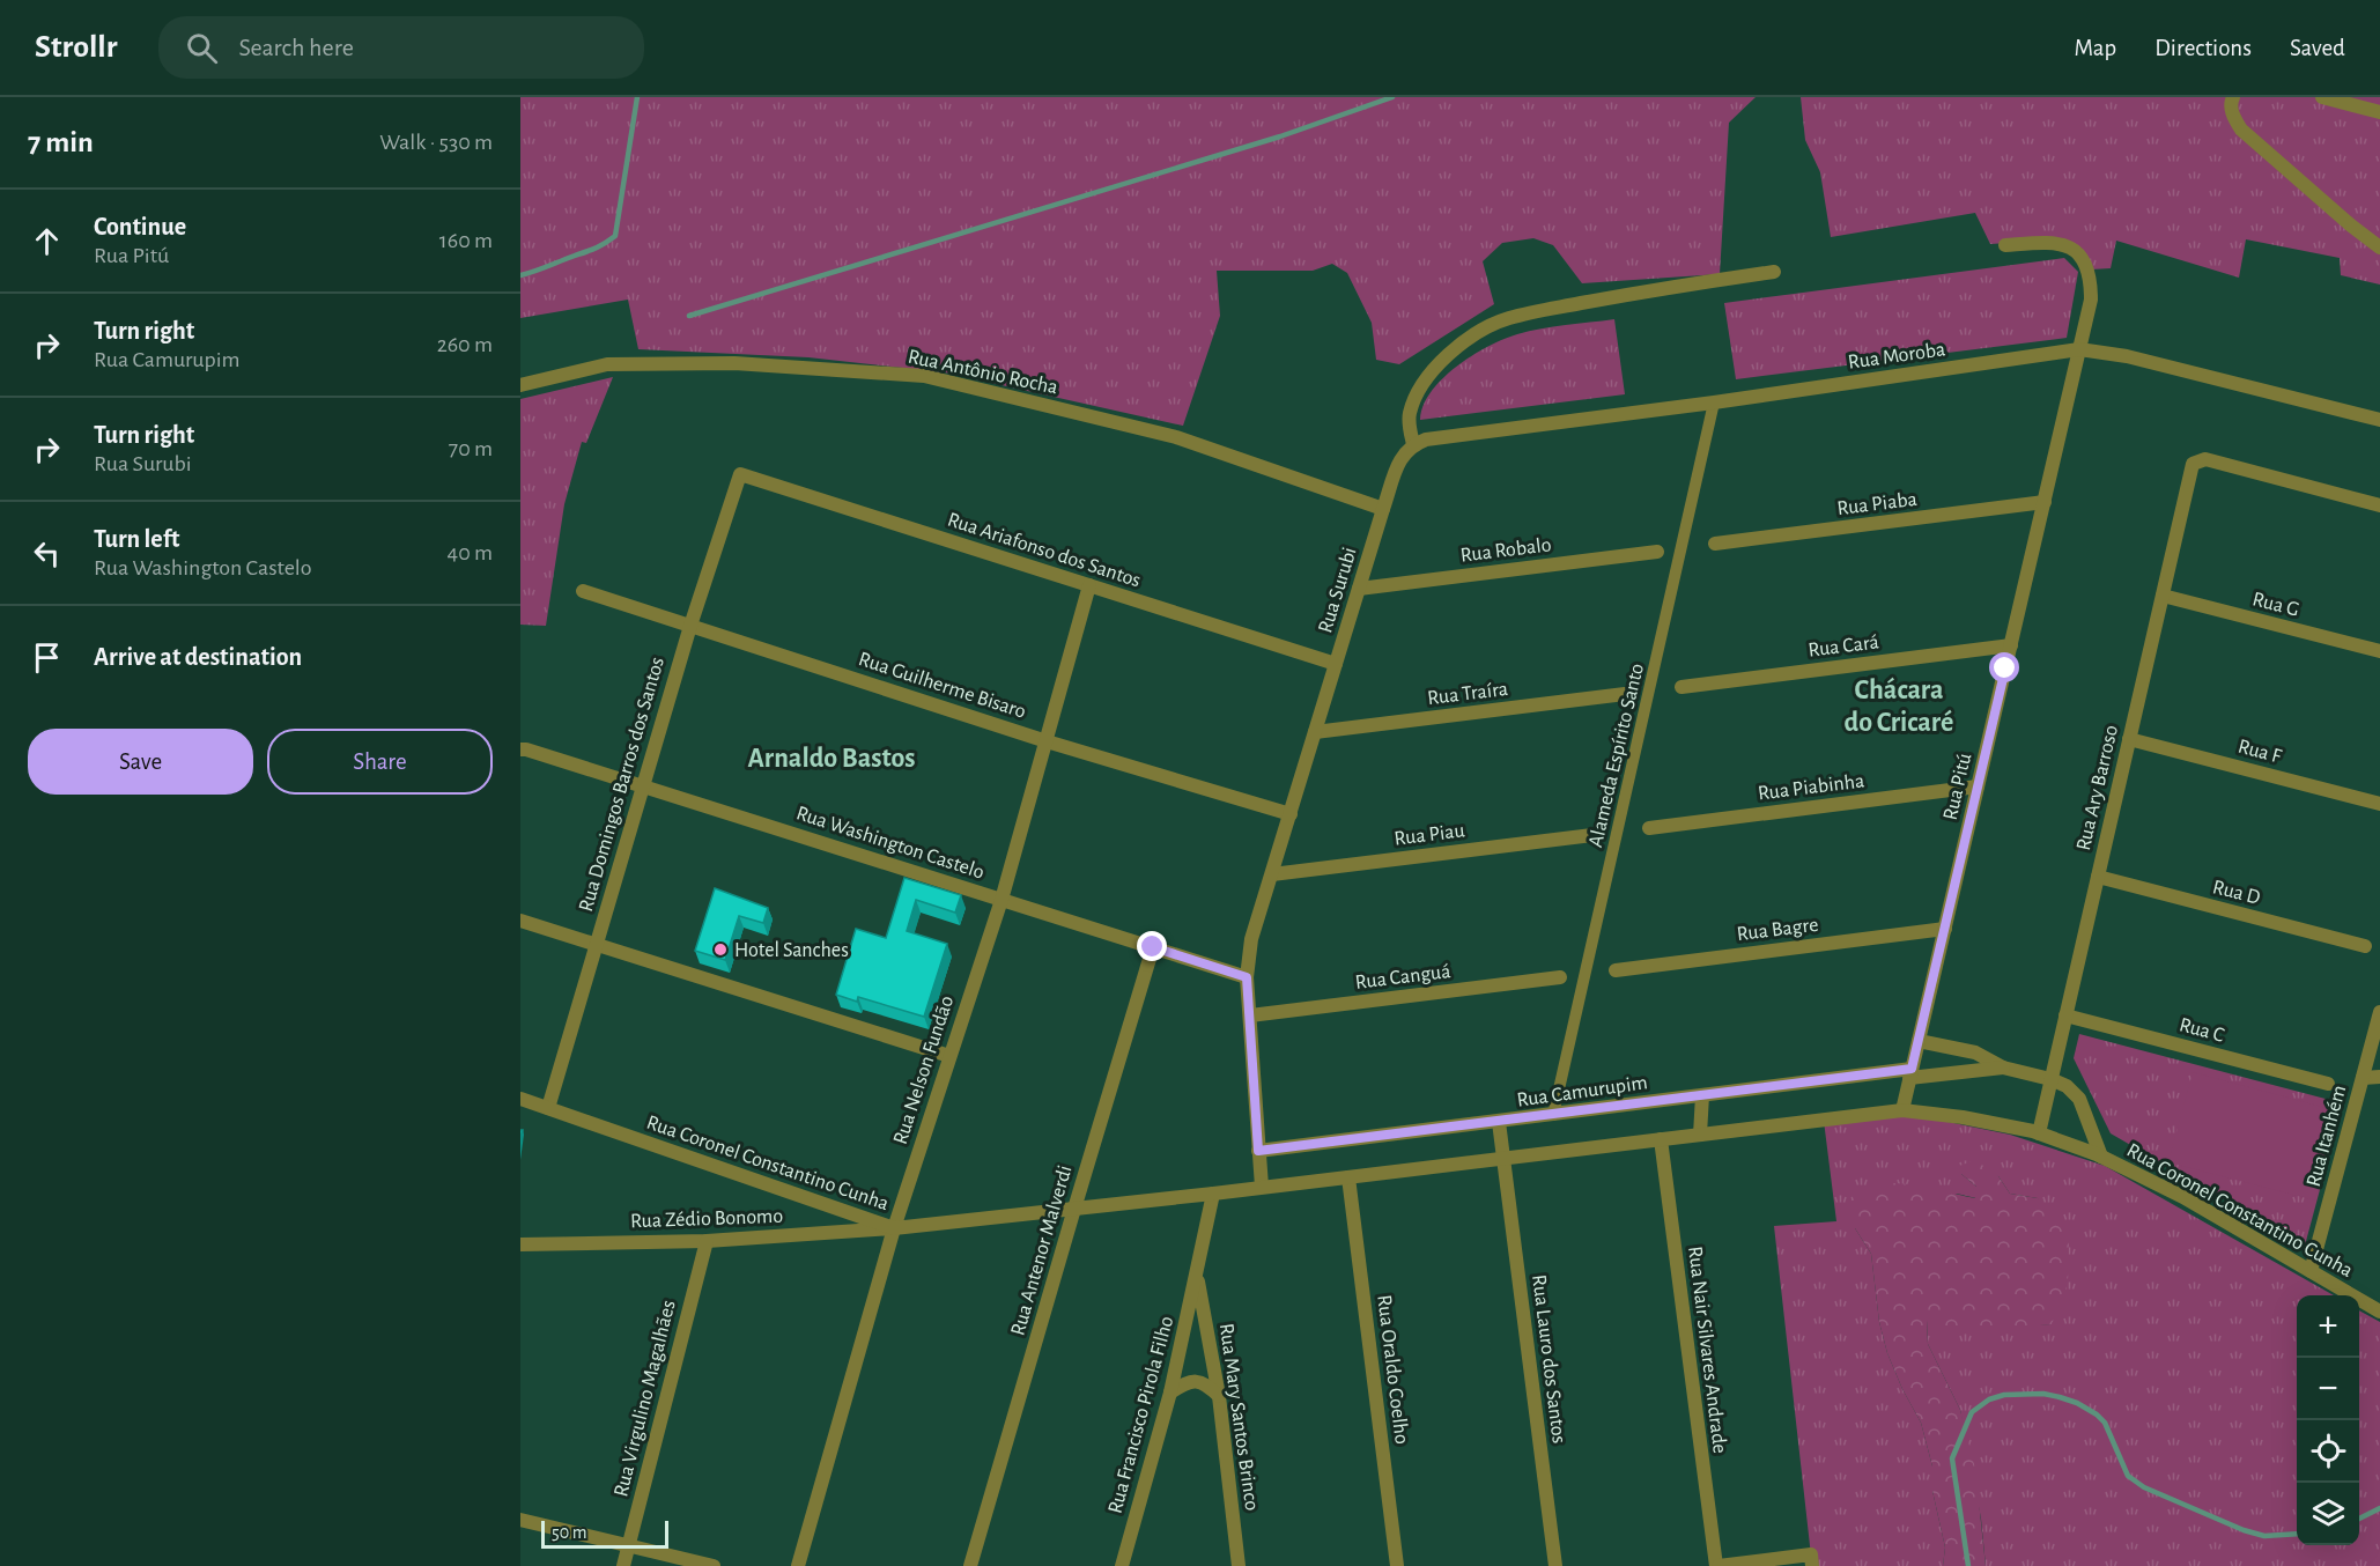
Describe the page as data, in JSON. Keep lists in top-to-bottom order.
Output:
{
  "streets": {
    "street": [
      "Rua Moroba",
      "Rua Antônio Rocha",
      "Rua Piaba",
      "Rua Ariafonso dos Santos",
      "Rua Robalo",
      "Rua Surubi",
      "Rua G",
      "Rua Cará",
      "Rua Guilherme Bisaro",
      "Rua Traíra",
      "Rua F",
      "Alameda Espírito Santo",
      "Rua Domingos Barros dos Santos",
      "Rua Piabinha",
      "Rua Pitú",
      "Rua Ary Barroso",
      "Rua Piau",
      "Rua Washington Castelo",
      "Rua D",
      "Rua Bagre",
      "Rua Canguá",
      "Rua C",
      "Rua Nelson Fundão",
      "Rua Camurupim",
      "Rua Itanhém",
      "Rua Coronel Constantino Cunha",
      "Rua Zédio Bonomo",
      "Rua Antenor Malverdi",
      "Rua Nair Silvares Andrade",
      "Rua Lauro dos Santos",
      "Rua Oraldo Coelho",
      "Rua Virgulino Magalhães",
      "Rua Francisco Pirola Filho",
      "Rua Mary Santos Brinco"
    ]
  },
  "crossings": [
    ["Rua Moroba", "Rua Surubi"],
    ["Rua Moroba", "Alameda Espírito Santo"],
    ["Rua Moroba", "Rua Pitú"],
    ["Rua Antônio Rocha", "Rua Surubi"],
    ["Rua Piaba", "Rua Pitú"],
    ["Rua Ariafonso dos Santos", "Rua Surubi"],
    ["Rua Ariafonso dos Santos", "Rua Domingos Barros dos Santos"],
    ["Rua Ariafonso dos Santos", "Rua Nelson Fundão"],
    ["Rua Robalo", "Rua Surubi"],
    ["Rua Surubi", "Rua Guilherme Bisaro"],
    ["Rua Surubi", "Rua Traíra"],
    ["Rua Surubi", "Rua Piau"],
    ["Rua Surubi", "Rua Washington Castelo"],
    ["Rua Surubi", "Rua Canguá"],
    ["Rua Surubi", "Rua Camurupim"],
    ["Rua Surubi", "Rua Coronel Constantino Cunha"],
    ["Rua G", "Rua Ary Barroso"],
    ["Rua Cará", "Rua Pitú"],
    ["Rua Guilherme Bisaro", "Rua Domingos Barros dos Santos"],
    ["Rua Guilherme Bisaro", "Rua Nelson Fundão"],
    ["Rua F", "Rua Ary Barroso"],
    ["Alameda Espírito Santo", "Rua Camurupim"],
    ["Rua Domingos Barros dos Santos", "Rua Washington Castelo"],
    ["Rua Domingos Barros dos Santos", "Rua Coronel Constantino Cunha"],
    ["Rua Piabinha", "Rua Pitú"],
    ["Rua Pitú", "Rua Bagre"],
    ["Rua Pitú", "Rua Camurupim"],
    ["Rua Pitú", "Rua Coronel Constantino Cunha"],
    ["Rua Ary Barroso", "Rua D"],
    ["Rua Ary Barroso", "Rua C"],
    ["Rua Ary Barroso", "Rua Coronel Constantino Cunha"],
    ["Rua Washington Castelo", "Rua Nelson Fundão"],
    ["Rua Washington Castelo", "Rua Antenor Malverdi"],
    ["Rua Nelson Fundão", "Rua Coronel Constantino Cunha"],
    ["Rua Nelson Fundão", "Rua Zédio Bonomo"],
    ["Rua Camurupim", "Rua Lauro dos Santos"],
    ["Rua Itanhém", "Rua Coronel Constantino Cunha"],
    ["Rua Coronel Constantino Cunha", "Rua Zédio Bonomo"],
    ["Rua Coronel Constantino Cunha", "Rua Antenor Malverdi"],
    ["Rua Coronel Constantino Cunha", "Rua Nair Silvares Andrade"],
    ["Rua Coronel Constantino Cunha", "Rua Lauro dos Santos"],
    ["Rua Coronel Constantino Cunha", "Rua Oraldo Coelho"],
    ["Rua Zédio Bonomo", "Rua Virgulino Magalhães"],
    ["Rua Francisco Pirola Filho", "Rua Mary Santos Brinco"]
  ],
  "districts": ["Chácara do Cricaré", "Arnaldo Bastos"],
  "places": ["Hotel Sanches"],
  "scale_bar": "50 m",
  "page": {
    "header": "Strollr",
    "search": "Search here",
    "nav": ["Map", "Directions", "Saved"],
    "heading": ["7 min", "Walk · 530 m"],
    "list": [
      ["Continue", "Rua Pitú", "160 m"],
      ["Turn right", "Rua Camurupim", "260 m"],
      ["Turn right", "Rua Surubi", "70 m"],
      ["Turn left", "Rua Washington Castelo", "40 m"],
      "Arrive at destination"
    ],
    "buttons": ["Save", "Share"],
    "map_buttons": ["+", "−"],
    "scale": "50 m"
  }
}
